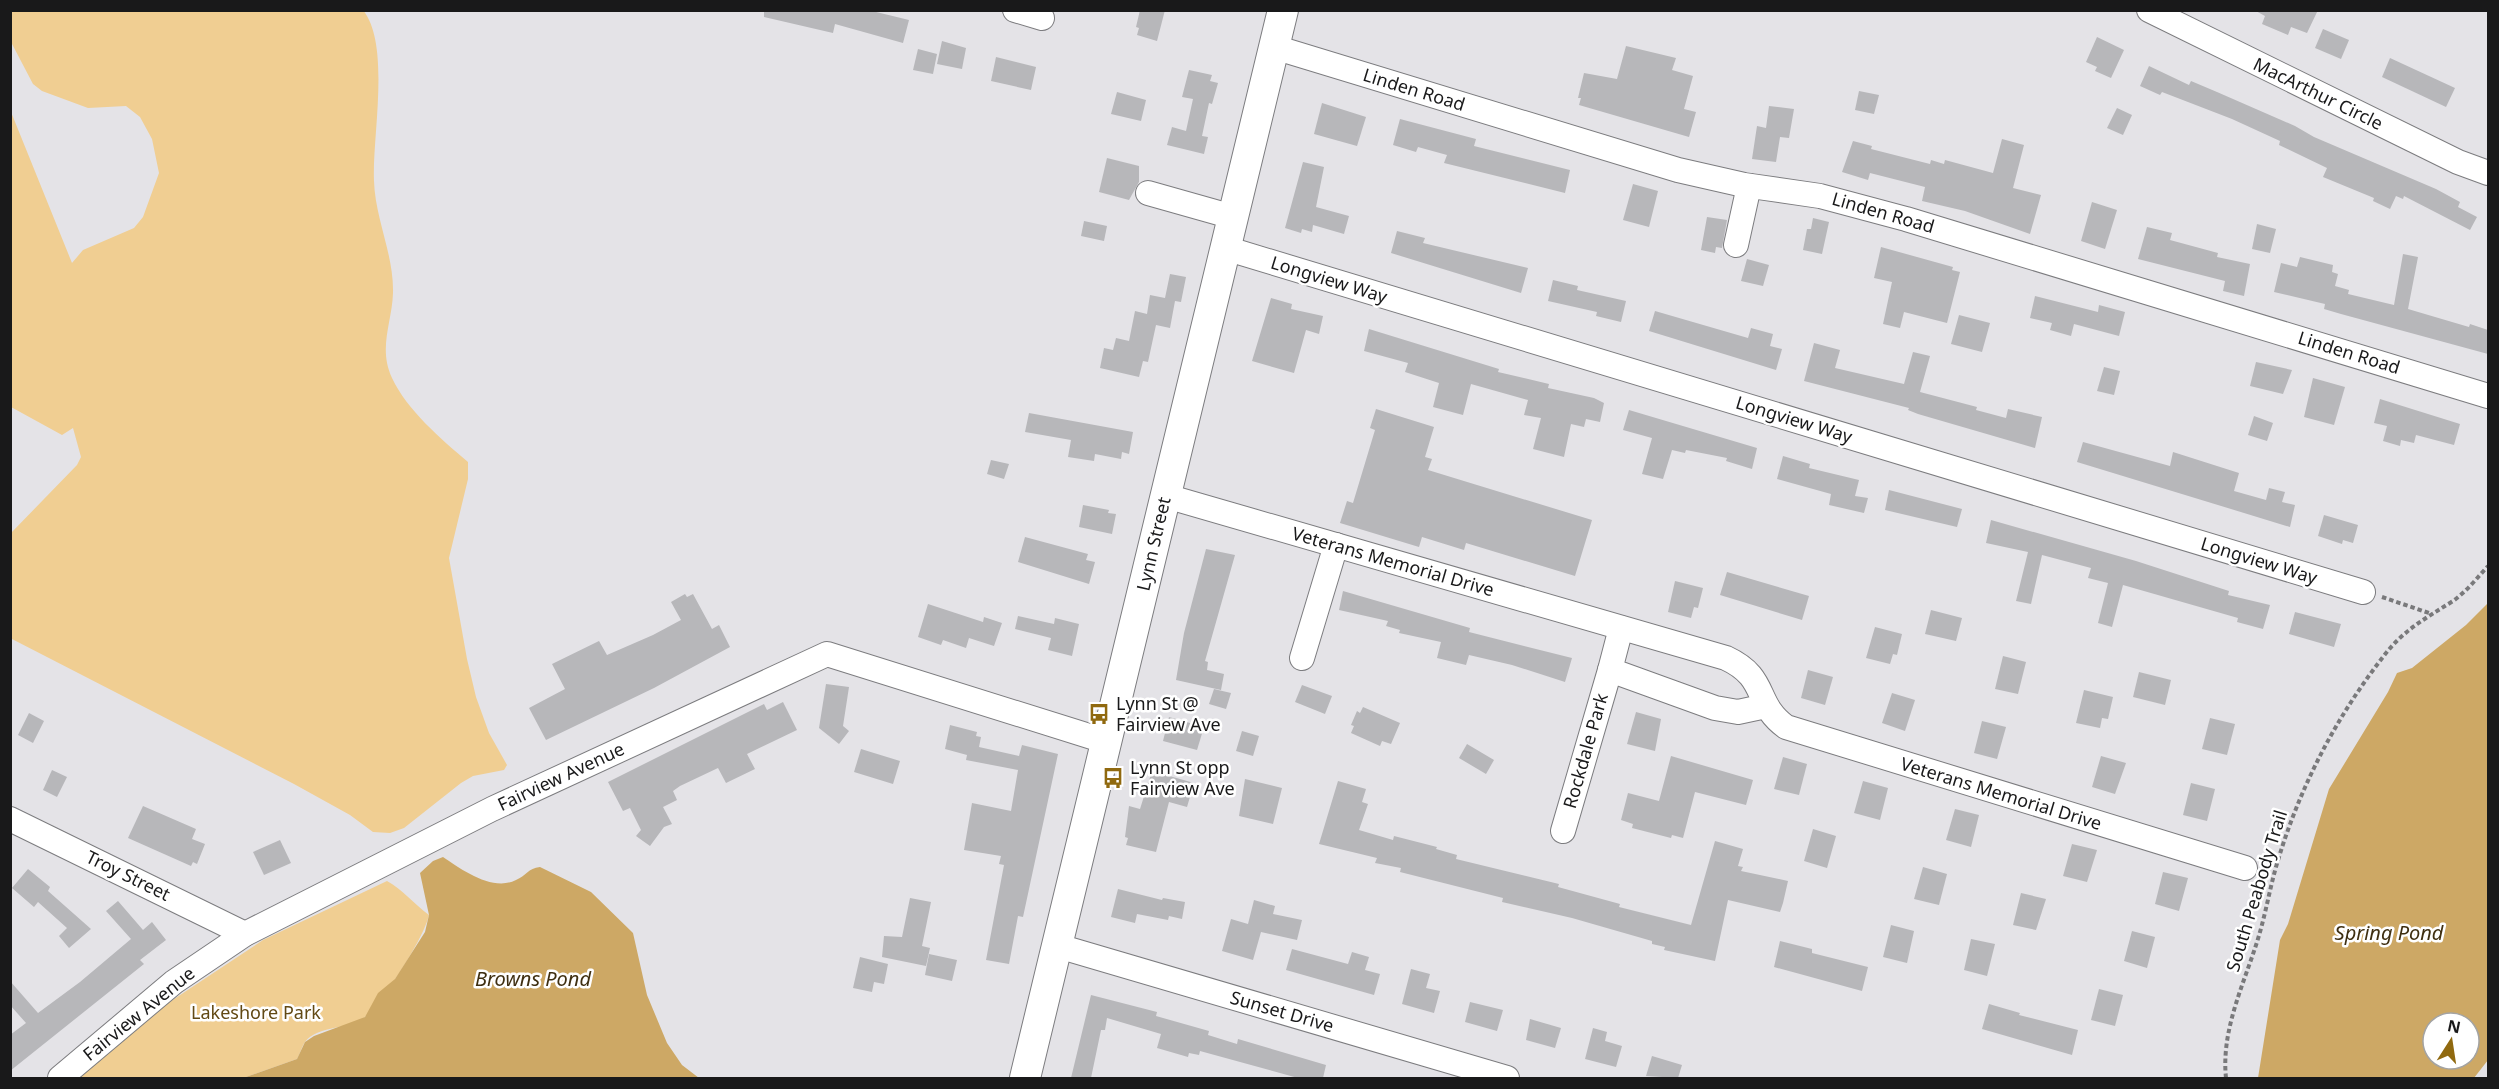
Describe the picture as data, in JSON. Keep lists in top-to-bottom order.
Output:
{
  "streets": {
    "main road": ["Lynn Street"],
    "street": [
      "Linden Road",
      "MacArthur Circle",
      "Longview Way",
      "Veterans Memorial Drive",
      "Rockdale Park",
      "Fairview Avenue",
      "Troy Street",
      "Sunset Drive"
    ],
    "path": ["South Peabody Trail"]
  },
  "crossings": [
    ["Linden Road", "Lynn Street"],
    ["Longview Way", "Lynn Street"],
    ["Lynn Street", "Veterans Memorial Drive"],
    ["Lynn Street", "Fairview Avenue"],
    ["Lynn Street", "Sunset Drive"],
    ["Fairview Avenue", "Troy Street"]
  ],
  "water": ["Spring Pond", "Browns Pond"],
  "parks": ["Lakeshore Park"],
  "places": {
    "bus stop": ["Lynn St @ Fairview Ave", "Lynn St opp Fairview Ave"]
  },
  "north": "top"
}
